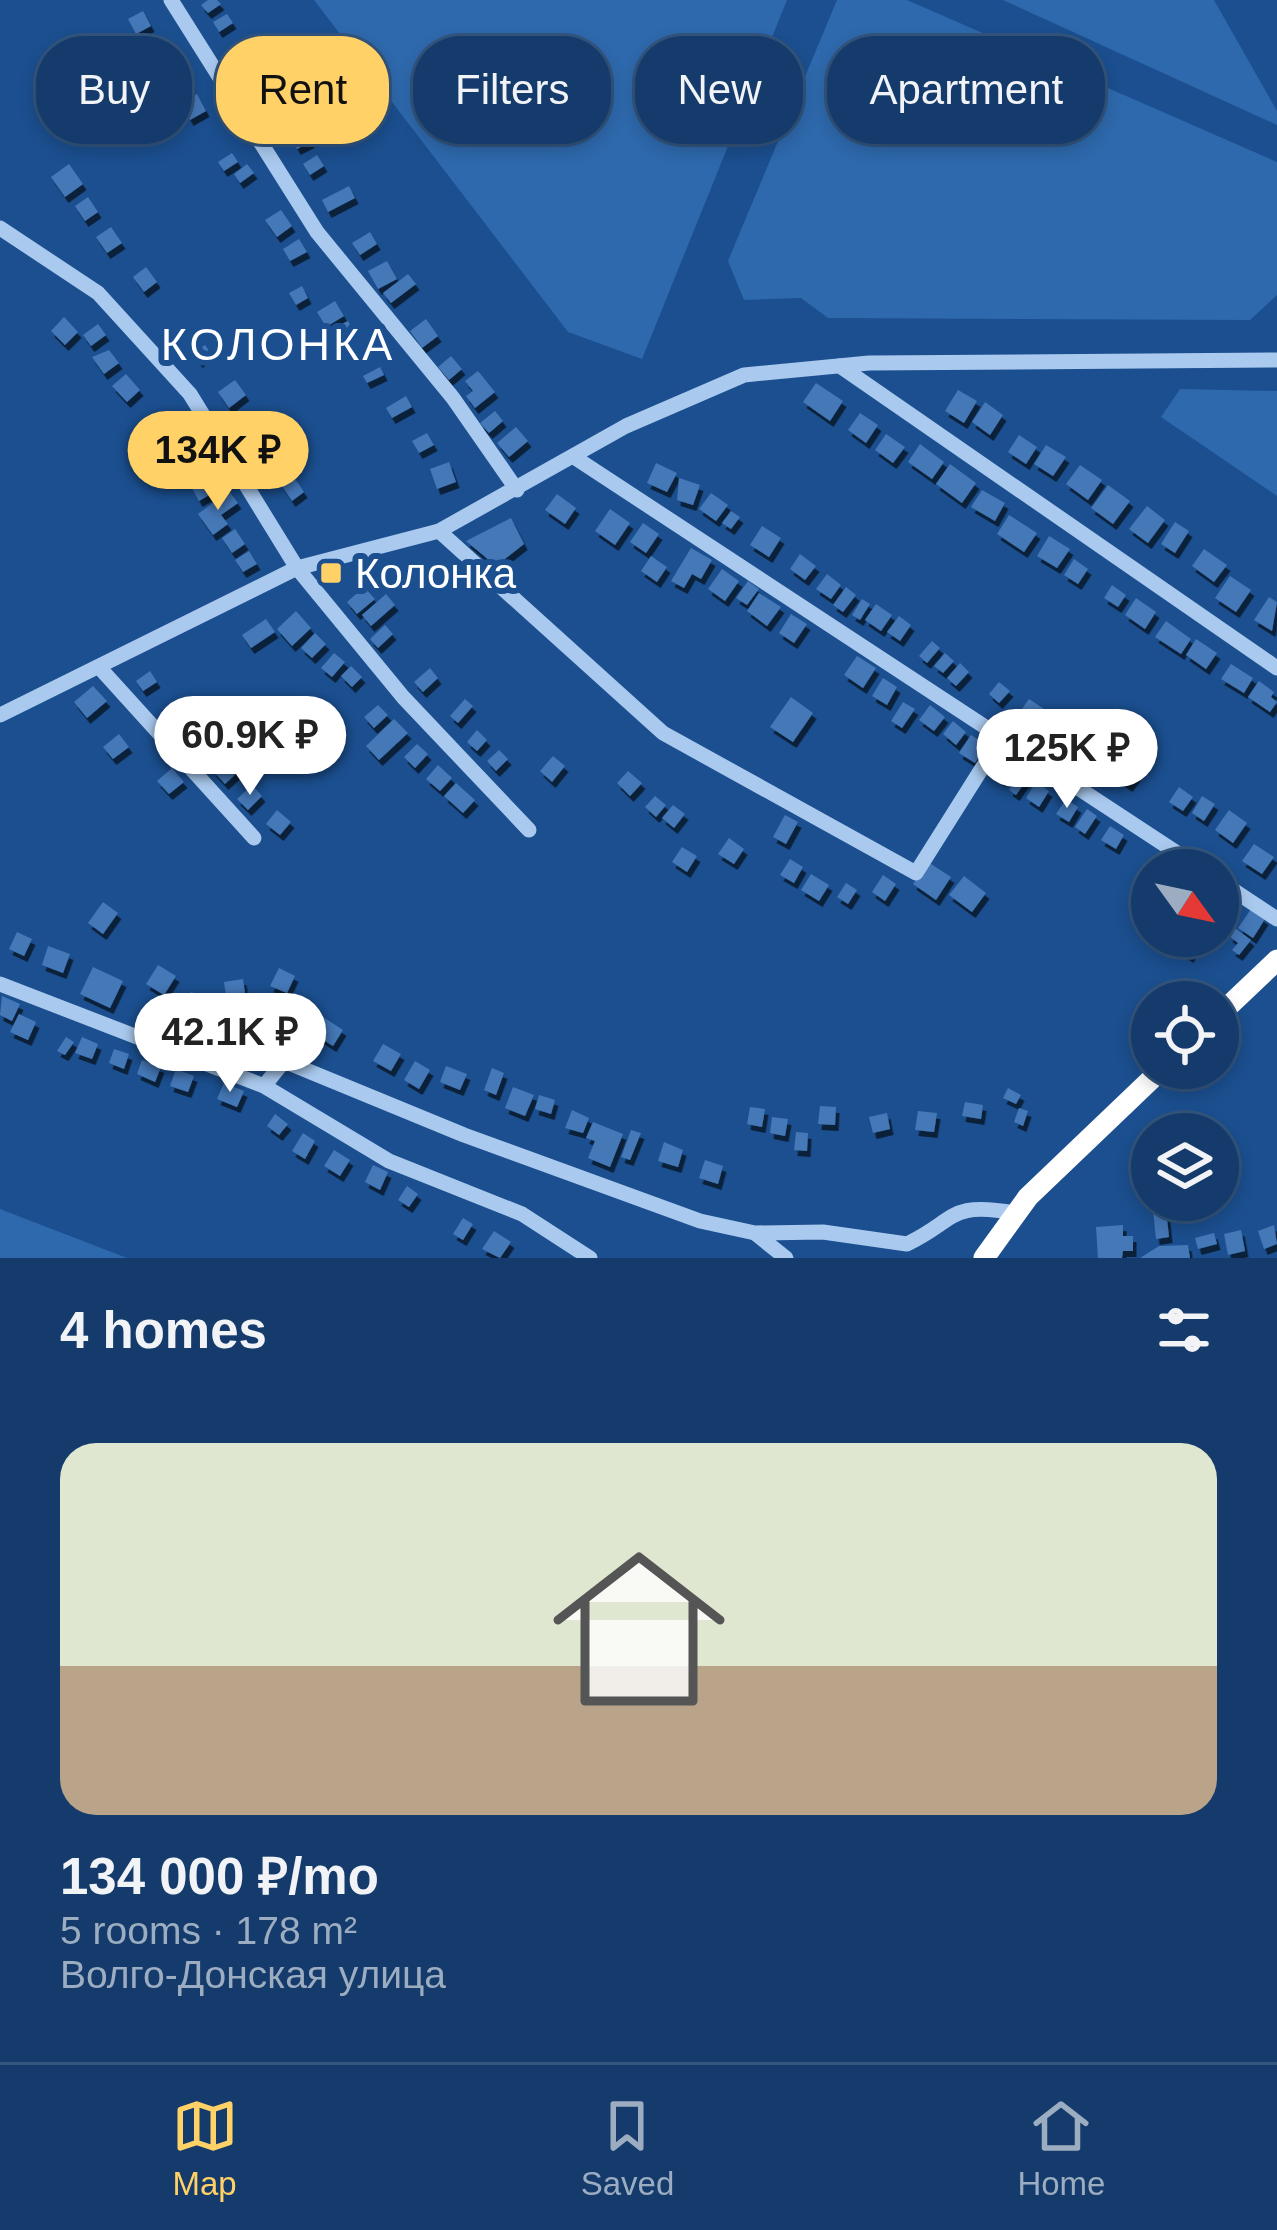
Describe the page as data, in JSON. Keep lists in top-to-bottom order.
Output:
{
  "districts": ["КОЛОНКА"],
  "places": {
    "transit": ["Колонка"]
  },
  "north": "bottom right",
  "page": {
    "chip": [
      "Buy",
      "Rent",
      "Filters",
      "New",
      "Apartment"
    ],
    "price": [
      "134K ₽",
      "60.9K ₽",
      "125K ₽",
      "42.1K ₽"
    ],
    "heading": "4 homes",
    "list": [
      {
        "name": "134 000 ₽/mo",
        "note": "5 rooms · 178 m² · Волго-Донская улица"
      }
    ],
    "tabs": ["Map", "Saved", "Home"]
  }
}
